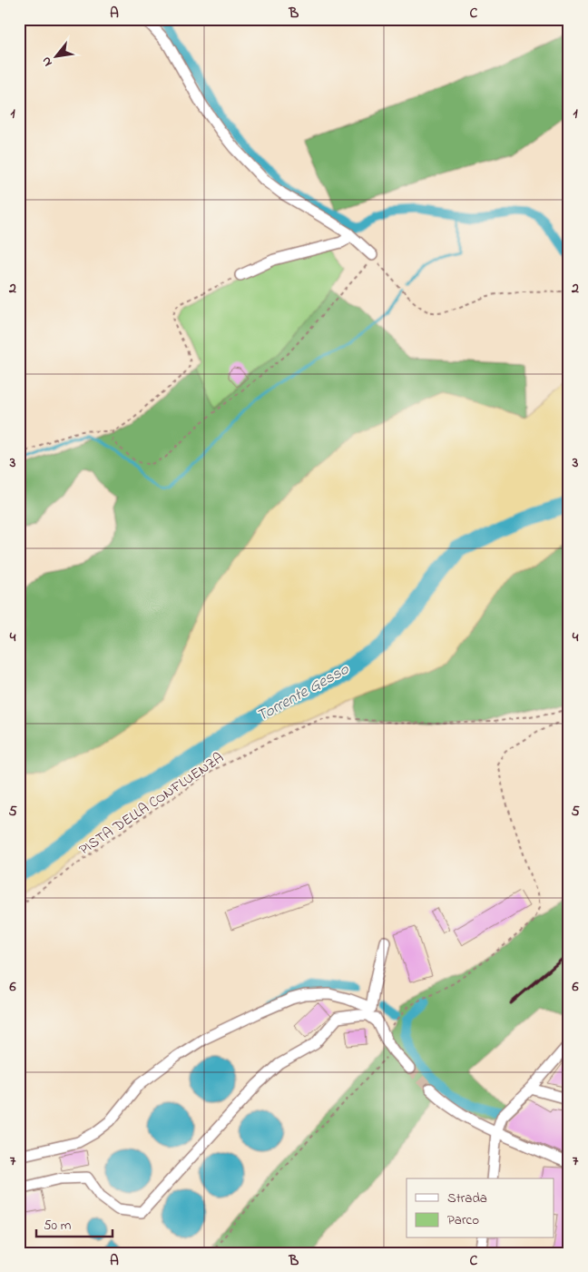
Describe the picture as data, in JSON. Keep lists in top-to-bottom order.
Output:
{
  "streets": {
    "path": ["PISTA DELLA CONFLUENZA"]
  },
  "water": ["Torrente Gesso"],
  "legend": ["Strada", "Parco"],
  "scale_bar": "50 m",
  "north": "bottom left",
  "grid": {
    "columns": ["A", "B", "C"],
    "rows": [
      "1",
      "2",
      "3",
      "4",
      "5",
      "6",
      "7"
    ]
  }
}
